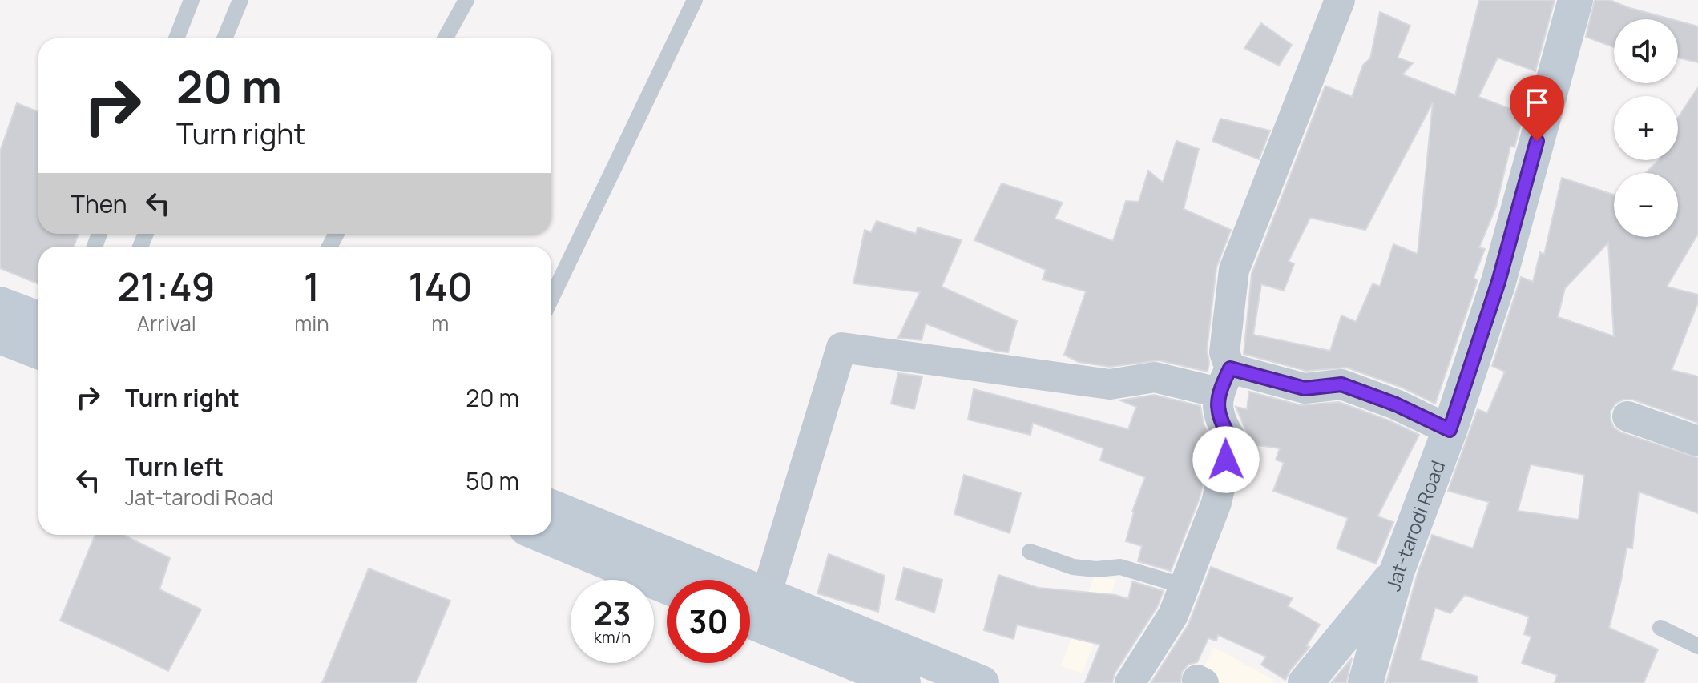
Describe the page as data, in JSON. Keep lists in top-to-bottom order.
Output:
{
  "streets": {
    "main road": ["Jat-tarodi Road"]
  },
  "page": {
    "map_buttons": ["+", "−"],
    "turn": ["20 m", "Turn right"],
    "then": "Then",
    "eta": [
      "21:49",
      "Arrival",
      "1",
      "min",
      "140",
      "m"
    ],
    "list": [
      {
        "name": "Turn right",
        "value": "20 m"
      },
      {
        "name": "Turn left",
        "note": "Jat-tarodi Road",
        "value": "50 m"
      }
    ],
    "speed": "23 km/h",
    "limit": "30"
  }
}
